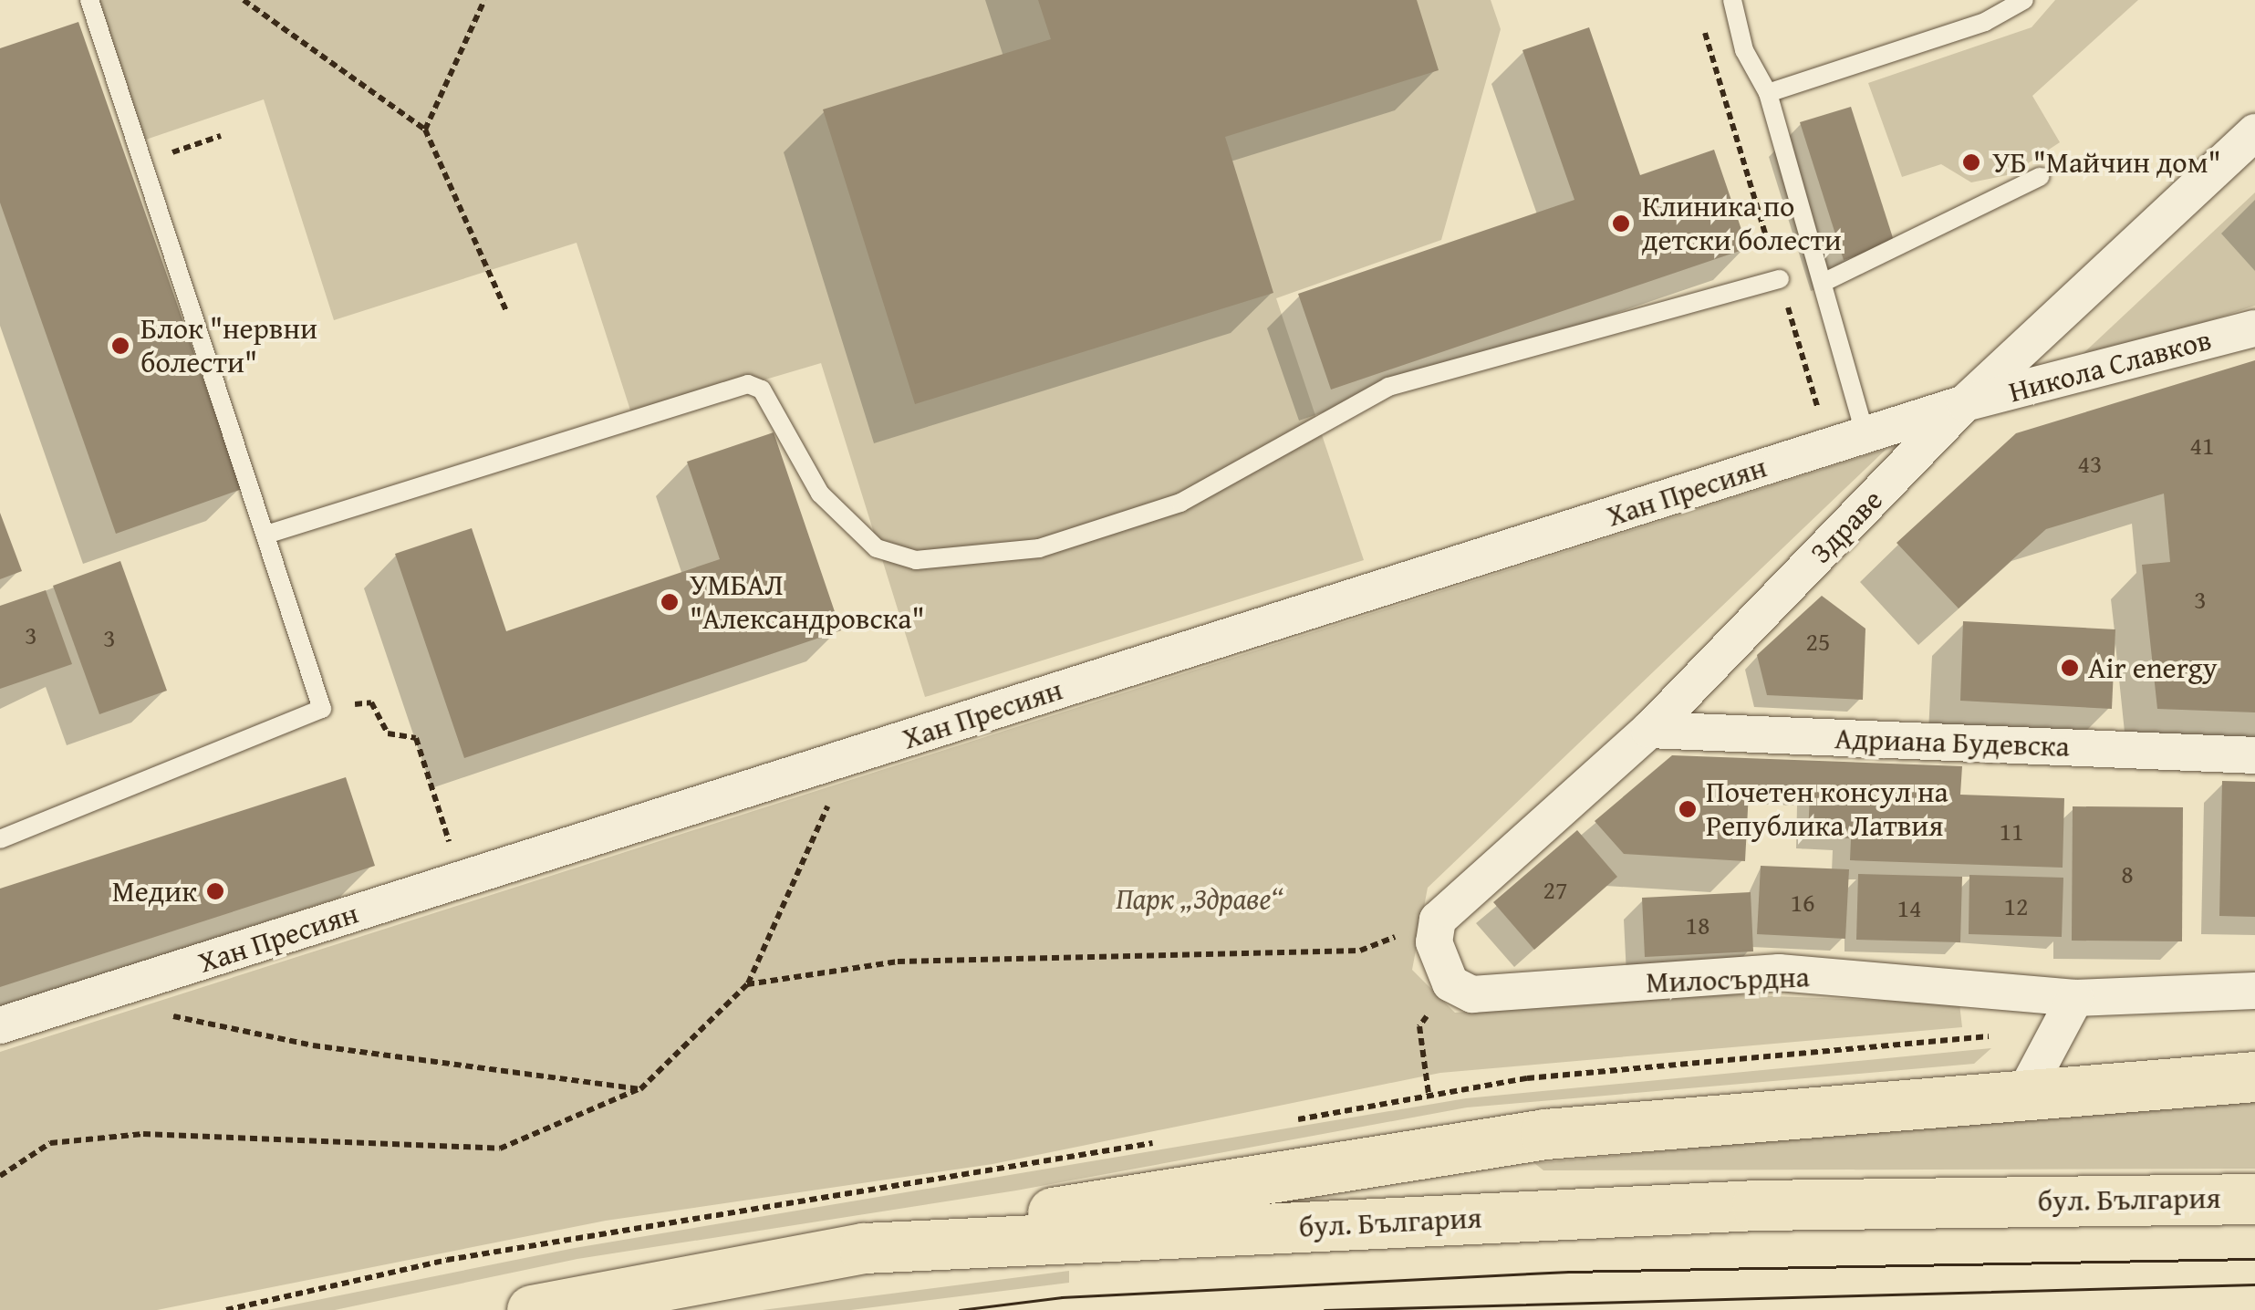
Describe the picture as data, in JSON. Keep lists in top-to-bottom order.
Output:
{
  "streets": {
    "main road": ["бул. България"],
    "street": [
      "Никола Славков",
      "Хан Пресиян",
      "Здраве",
      "Адриана Будевска",
      "Милосърдна"
    ]
  },
  "crossings": [
    ["Никола Славков", "Хан Пресиян"],
    ["Никола Славков", "Здраве"],
    ["Хан Пресиян", "Здраве"],
    ["Здраве", "Адриана Будевска"],
    ["Здраве", "Милосърдна"]
  ],
  "parks": ["Парк „Здраве“"],
  "places": [
    "УБ \"Майчин дом\"",
    "Клиника по детски болести",
    "Блок \"нервни болести\"",
    "УМБАЛ \"Александровска\"",
    "Air energy",
    "Почетен консул на Република Латвия",
    "Медик"
  ],
  "house_numbers": [
    "41",
    "43",
    "3",
    "3",
    "3",
    "25",
    "11",
    "8",
    "27",
    "16",
    "12",
    "14",
    "18"
  ]
}
